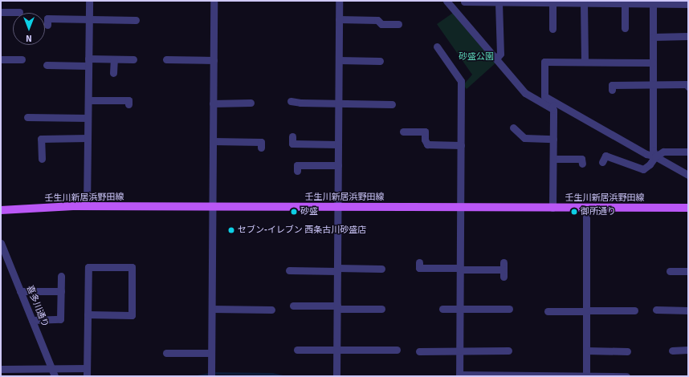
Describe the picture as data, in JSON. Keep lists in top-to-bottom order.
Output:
{
  "streets": {
    "main road": ["壬生川新居浜野田線"],
    "street": ["喜多川通り"]
  },
  "parks": ["砂盛公園"],
  "places": ["砂盛", "御所通り", "セブン-イレブン 西条古川砂盛店"],
  "north": "bottom"
}
